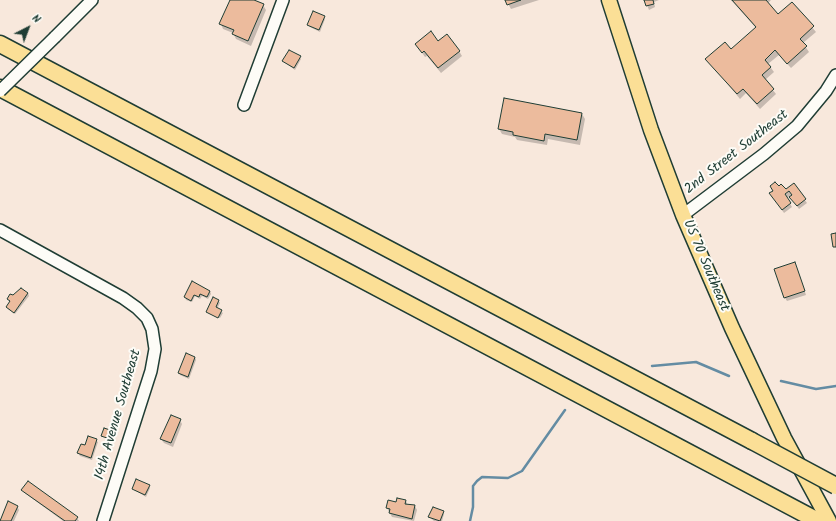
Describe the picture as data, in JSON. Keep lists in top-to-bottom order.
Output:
{
  "streets": {
    "main road": ["US 70 Southeast"],
    "street": ["2nd Street Southeast", "14th Avenue Southeast"]
  },
  "crossings": [
    ["2nd Street Southeast", "US 70 Southeast"]
  ],
  "north": "top right"
}
